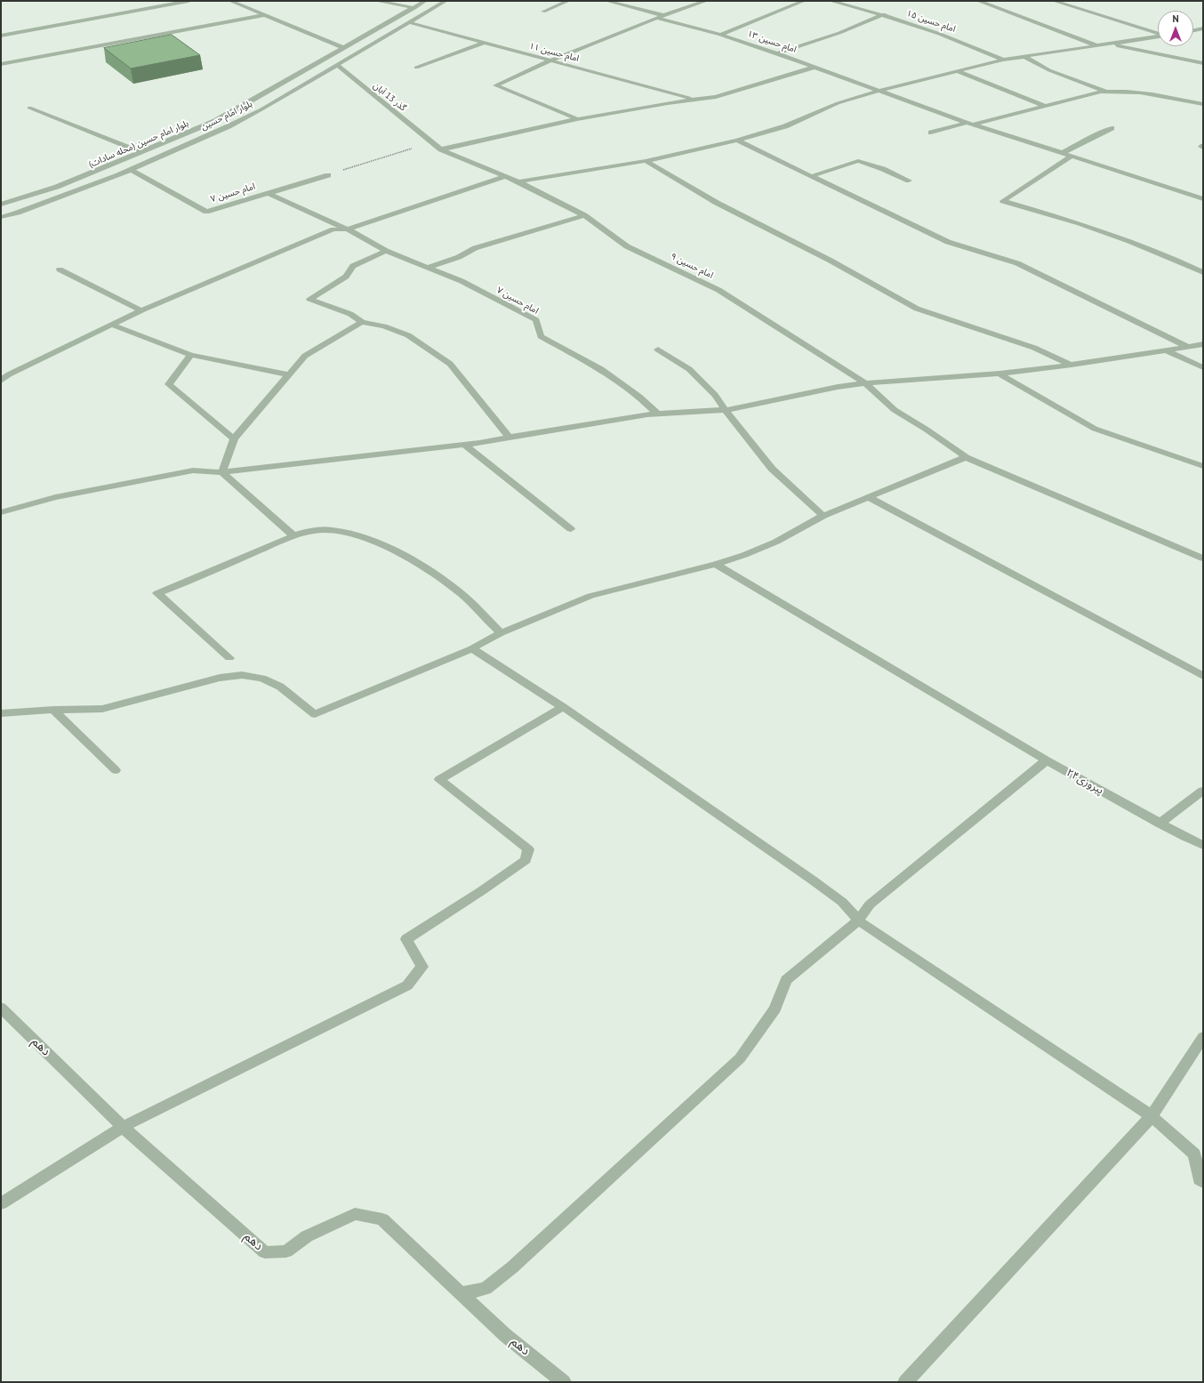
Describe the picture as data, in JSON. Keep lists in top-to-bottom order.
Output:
{
  "streets": {
    "street": [
      "امام حسین ۱۵",
      "امام حسین ۱۳",
      "امام حسین ۱۱",
      "گذر 13 آبان",
      "بلوار امام حسین",
      "بلوار امام حسین (محله سادات)",
      "امام حسین ۷",
      "امام حسین ۹",
      "پیروزی۲۴",
      "دهم"
    ]
  },
  "crossings": [
    ["امام حسین ۱۱", "بلوار امام حسین"],
    ["گذر 13 آبان", "بلوار امام حسین"],
    ["گذر 13 آبان", "امام حسین ۹"],
    ["بلوار امام حسین", "امام حسین ۷"]
  ],
  "north": "top"
}
